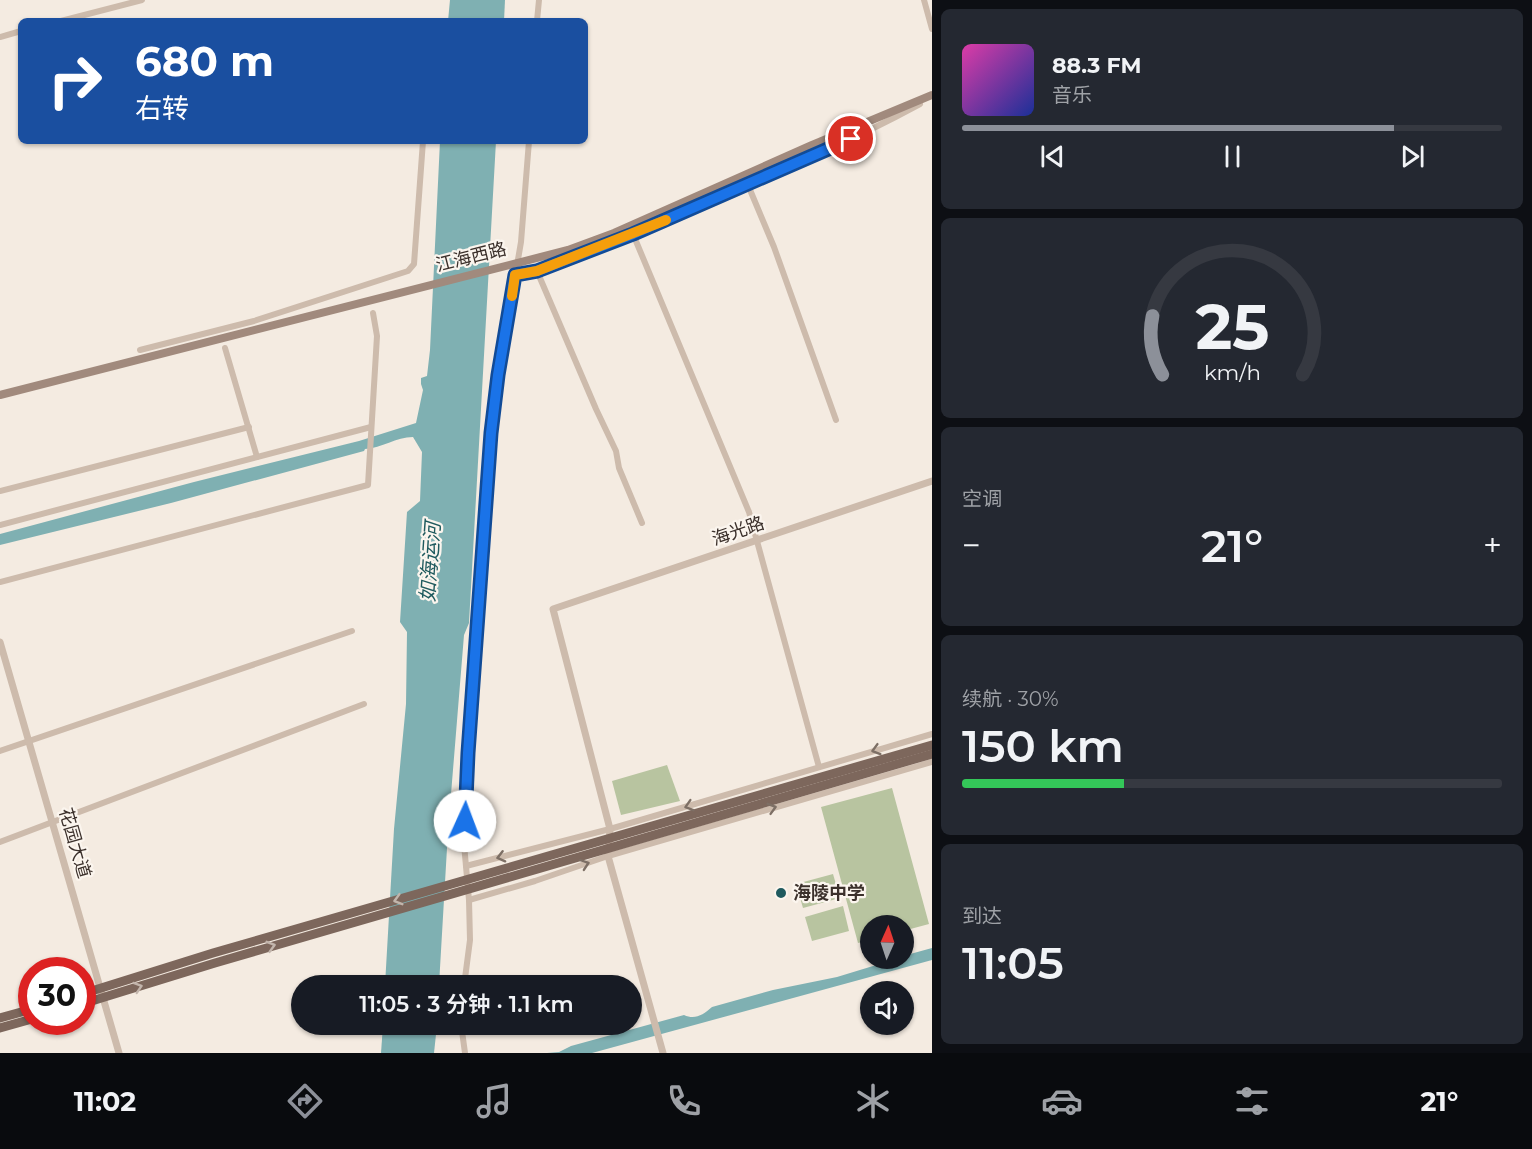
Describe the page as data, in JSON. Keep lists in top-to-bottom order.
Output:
{
  "streets": {
    "main road": ["江海西路"],
    "street": ["海光路", "花园大道"]
  },
  "water": ["如海运河"],
  "places": ["海陵中学"],
  "north": "top",
  "page": {
    "turn": ["680 m", "右转"],
    "song": ["88.3 FM", "音乐"],
    "tile": [
      "空调",
      ["续航 · 30%", "150 km"],
      ["到达", "11:05"]
    ],
    "heat": ["−", "21°", "+"],
    "limit": "30",
    "trip": "11:05 · 3 分钟 · 1.1 km",
    "tabs": ["11:02", "21°"],
    "gauge": ["25", "km/h"]
  }
}
